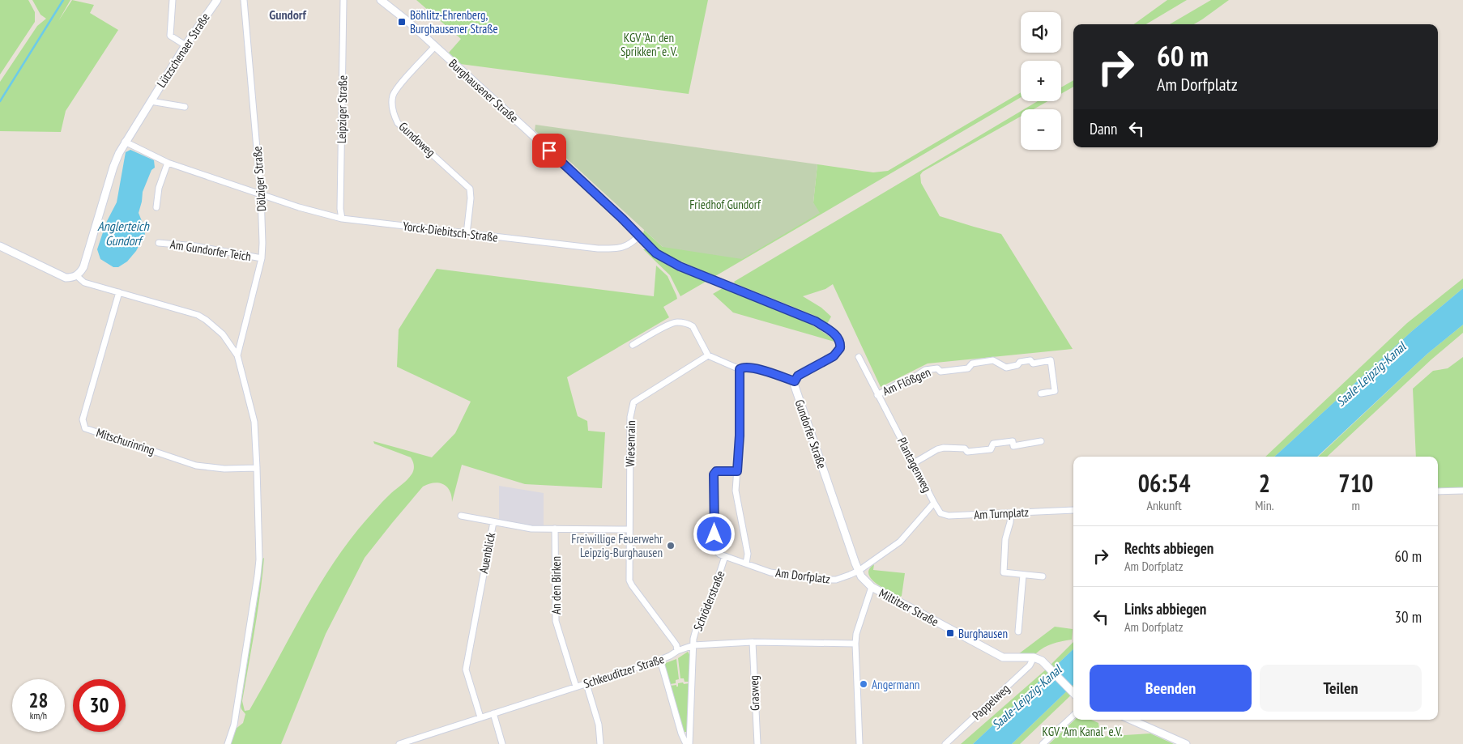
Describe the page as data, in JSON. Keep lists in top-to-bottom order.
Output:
{
  "streets": {
    "street": [
      "Lützschenaer Straße",
      "Burghausener Straße",
      "Leipziger Straße",
      "Gundoweg",
      "Dölziger Straße",
      "Yorck-Diebitsch-Straße",
      "Am Gundorfer Teich",
      "Am Flößgen",
      "Gundorfer Straße",
      "Mitschurinring",
      "Wiesenrain",
      "Plantagenweg",
      "Am Turnplatz",
      "Auenblick",
      "Am Dorfplatz",
      "An den Birken",
      "Schröderstraße",
      "Miltitzer Straße",
      "Schkeuditzer Straße",
      "Grasweg",
      "Pappelweg"
    ]
  },
  "crossings": [
    ["Burghausener Straße", "Gundoweg"],
    ["Burghausener Straße", "Yorck-Diebitsch-Straße"],
    ["Burghausener Straße", "Gundorfer Straße"],
    ["Leipziger Straße", "Yorck-Diebitsch-Straße"],
    ["Gundoweg", "Yorck-Diebitsch-Straße"],
    ["Dölziger Straße", "Yorck-Diebitsch-Straße"],
    ["Dölziger Straße", "Am Gundorfer Teich"],
    ["Am Flößgen", "Plantagenweg"],
    ["Gundorfer Straße", "Plantagenweg"],
    ["Gundorfer Straße", "Am Dorfplatz"],
    ["Gundorfer Straße", "Miltitzer Straße"],
    ["Wiesenrain", "Auenblick"],
    ["Wiesenrain", "Schkeuditzer Straße"],
    ["Plantagenweg", "Am Turnplatz"],
    ["Plantagenweg", "Am Dorfplatz"],
    ["Auenblick", "An den Birken"],
    ["Auenblick", "Schkeuditzer Straße"],
    ["Am Dorfplatz", "Schröderstraße"],
    ["An den Birken", "Schkeuditzer Straße"],
    ["Schröderstraße", "Schkeuditzer Straße"],
    ["Miltitzer Straße", "Pappelweg"],
    ["Schkeuditzer Straße", "Grasweg"]
  ],
  "districts": ["Gundorf"],
  "water": ["Anglerteich Gundorf", "Saale-Leipzig-Kanal"],
  "parks": ["KGV \"An den Sprikken\" e. V.", "Friedhof Gundorf", "KGV \"Am Kanal\" e.V."],
  "places": {
    "transit": ["Böhlitz-Ehrenberg, Burghausener Straße", "Burghausen"],
    "other": ["Freiwillige Feuerwehr Leipzig-Burghausen", "Angermann"]
  },
  "page": {
    "map_buttons": ["+", "−"],
    "turn": ["60 m", "Am Dorfplatz"],
    "then": "Dann",
    "eta": [
      "06:54",
      "Ankunft",
      "2",
      "Min.",
      "710",
      "m"
    ],
    "list": [
      {
        "name": "Rechts abbiegen",
        "note": "Am Dorfplatz",
        "value": "60 m"
      },
      {
        "name": "Links abbiegen",
        "note": "Am Dorfplatz",
        "value": "30 m"
      }
    ],
    "buttons": ["Beenden", "Teilen"],
    "speed": "28 km/h",
    "limit": "30"
  }
}
